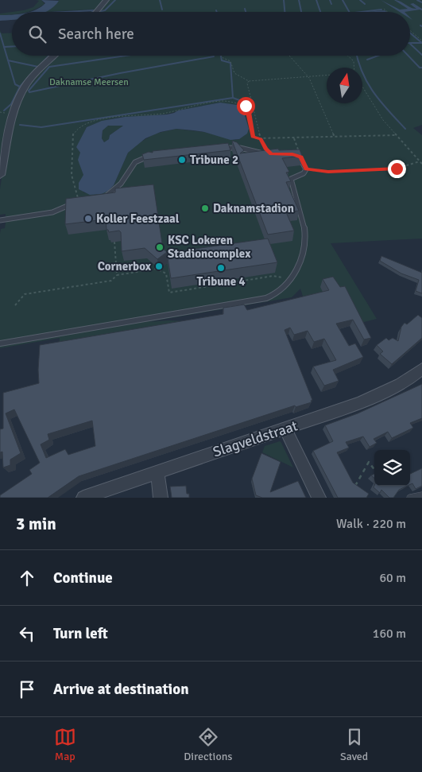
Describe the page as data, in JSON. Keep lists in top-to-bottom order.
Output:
{
  "streets": {
    "street": ["Slagveldstraat"]
  },
  "parks": ["Daknamse Meersen"],
  "places": [
    "Tribune 2",
    "Daknamstadion",
    "Koller Feestzaal",
    "KSC Lokeren Stadioncomplex",
    "Cornerbox",
    "Tribune 4"
  ],
  "north": "top",
  "page": {
    "search": "Search here",
    "heading": ["3 min", "Walk · 220 m"],
    "list": [
      ["Continue", "60 m"],
      ["Turn left", "160 m"],
      "Arrive at destination"
    ],
    "nav": ["Map", "Directions", "Saved"]
  }
}
